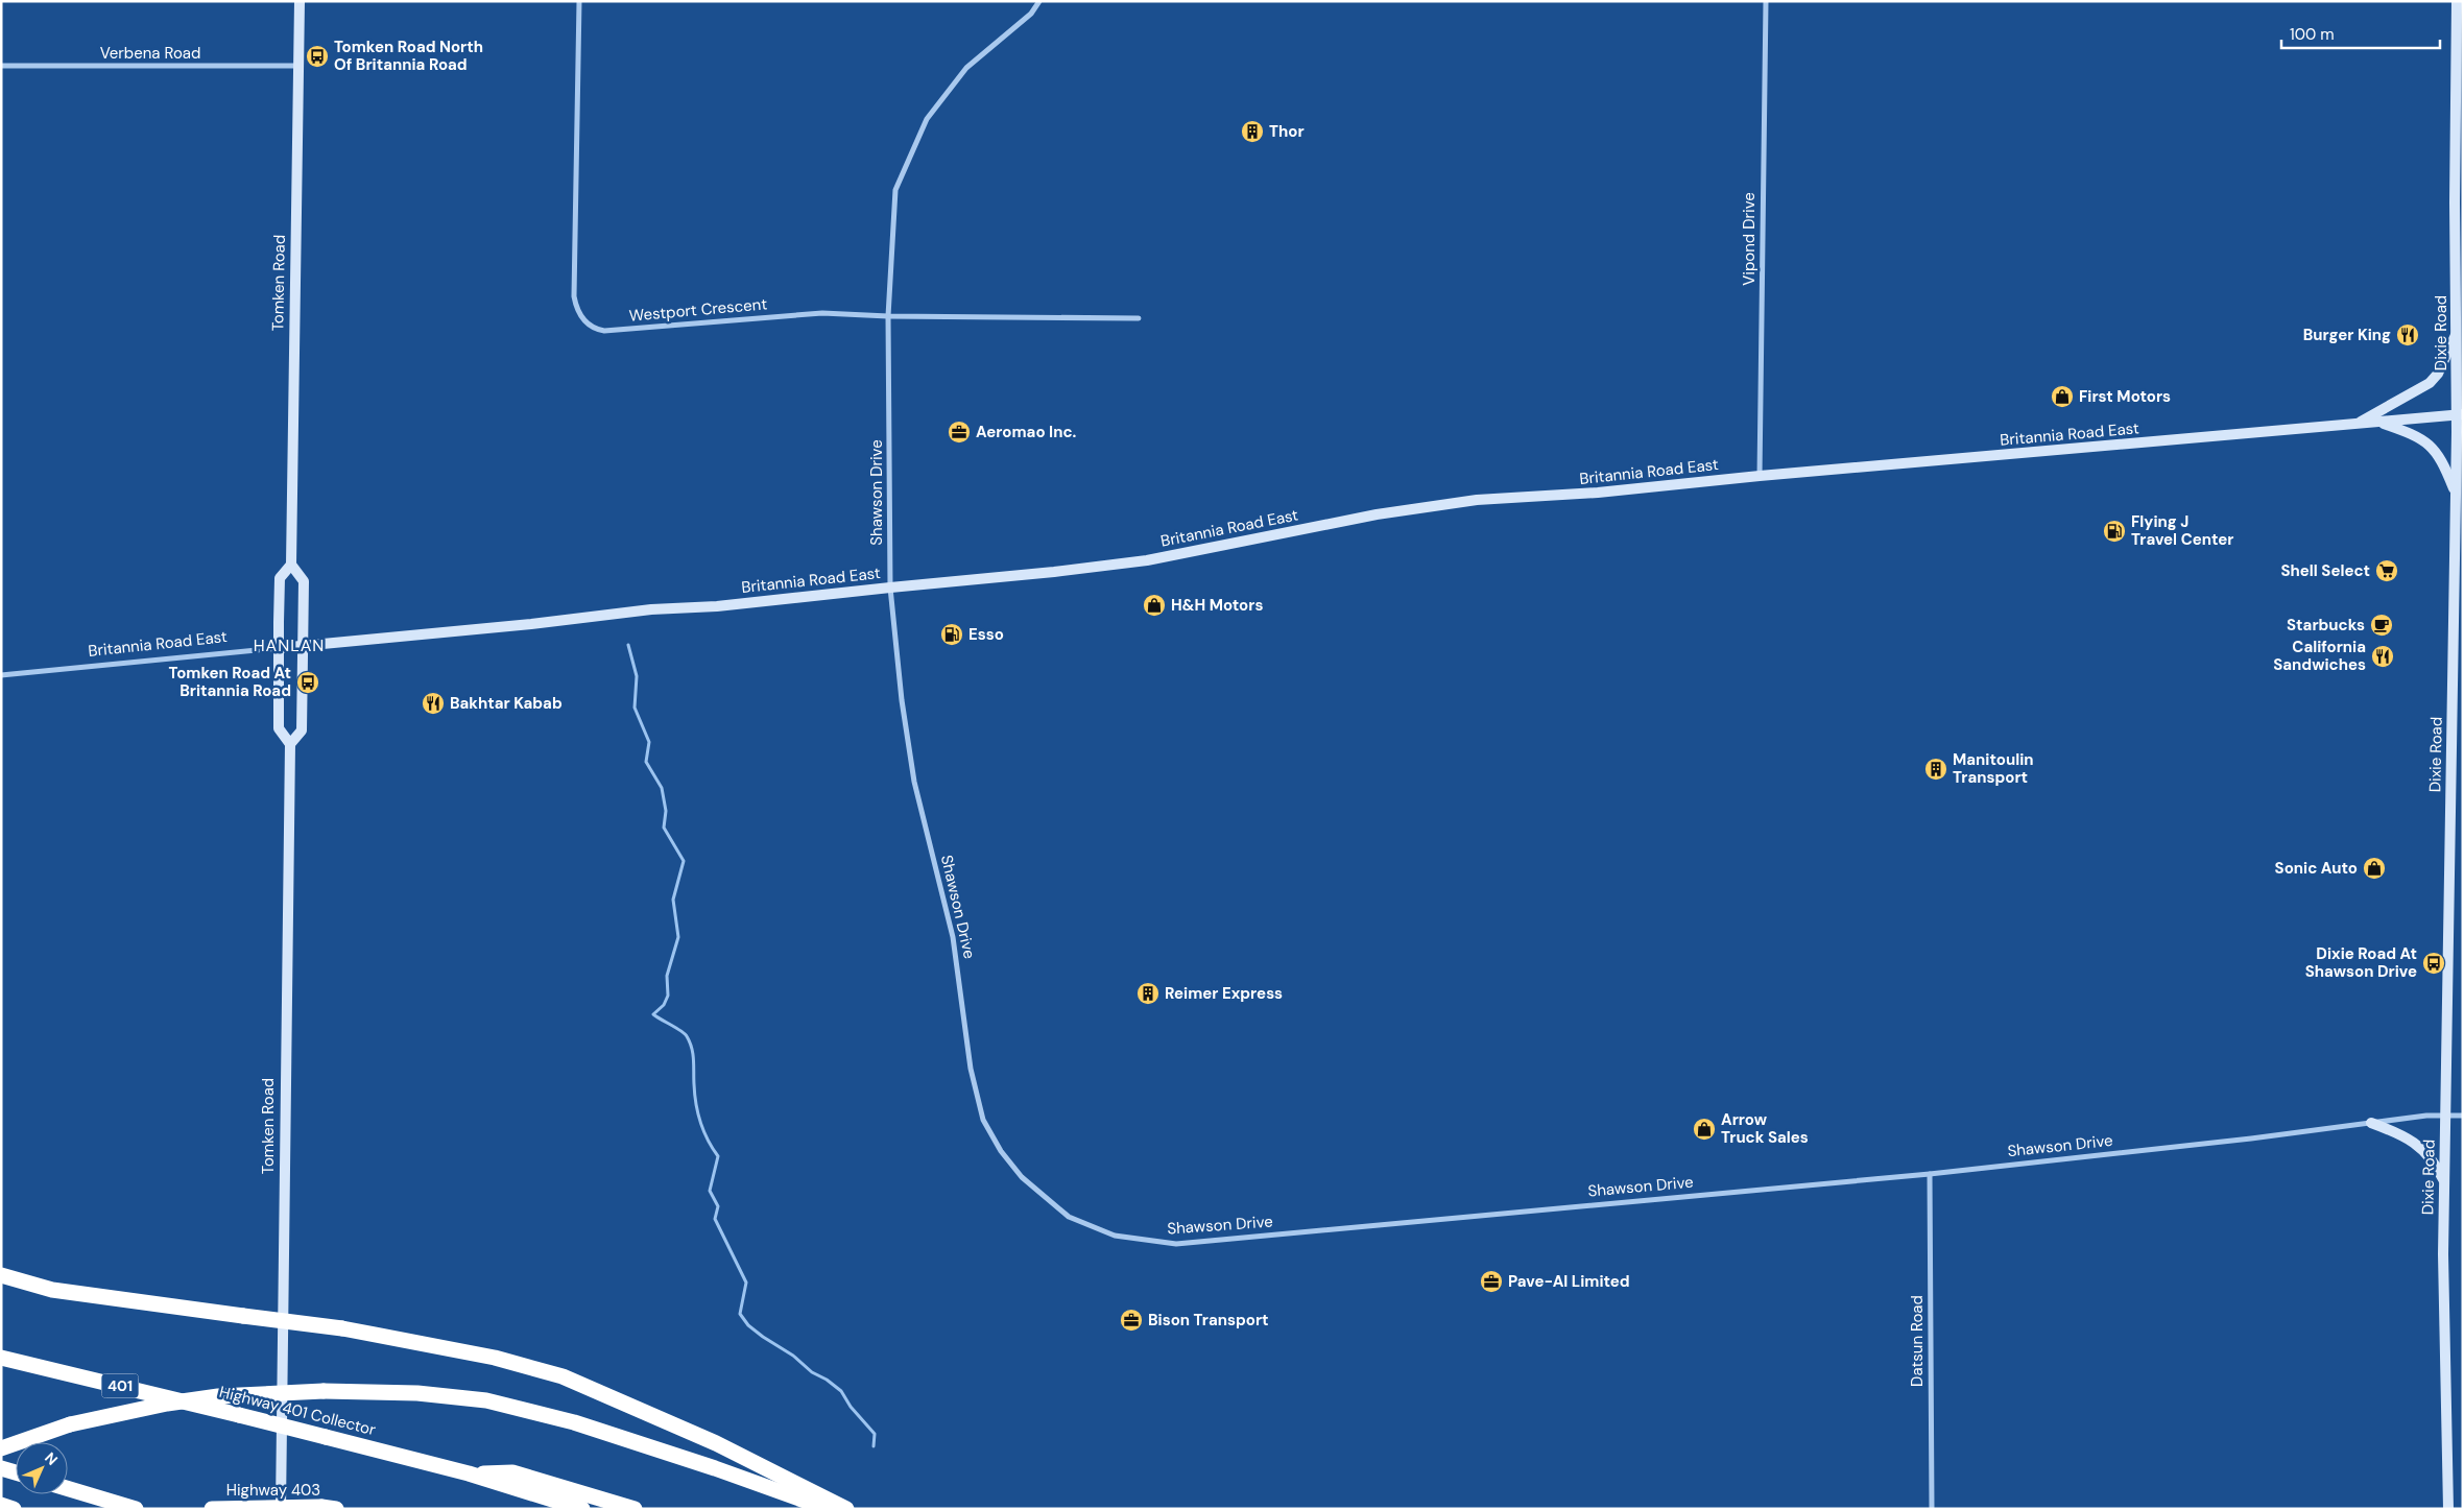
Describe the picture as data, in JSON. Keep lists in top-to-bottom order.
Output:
{
  "streets": {
    "highway": ["401", "Highway 401 Collector", "Highway 403"],
    "main road": ["Tomken Road", "Dixie Road", "Britannia Road East"],
    "street": [
      "Verbena Road",
      "Vipond Drive",
      "Westport Crescent",
      "Shawson Drive",
      "Datsun Road"
    ]
  },
  "crossings": [
    ["Verbena Road", "Tomken Road"],
    ["Vipond Drive", "Britannia Road East"],
    ["Tomken Road", "Britannia Road East"],
    ["Westport Crescent", "Shawson Drive"],
    ["Dixie Road", "Britannia Road East"],
    ["Dixie Road", "Shawson Drive"],
    ["Britannia Road East", "Shawson Drive"],
    ["Shawson Drive", "Datsun Road"]
  ],
  "districts": ["HANLAN"],
  "places": {
    "bus stop": ["Tomken Road North Of Britannia Road", "Tomken Road At Britannia Road", "Dixie Road At Shawson Drive"],
    "building": ["Thor", "Manitoulin Transport", "Reimer Express"],
    "restaurant": ["Burger King", "California Sandwiches", "Bakhtar Kabab"],
    "shop": [
      "First Motors",
      "H&H Motors",
      "Sonic Auto",
      "Arrow Truck Sales"
    ],
    "office": ["Aeromao Inc.", "Pave-Al Limited", "Bison Transport"],
    "fuel station": ["Flying J Travel Center", "Esso"],
    "supermarket": ["Shell Select"],
    "cafe": ["Starbucks"]
  },
  "scale_bar": "100 m",
  "north": "top right"
}
